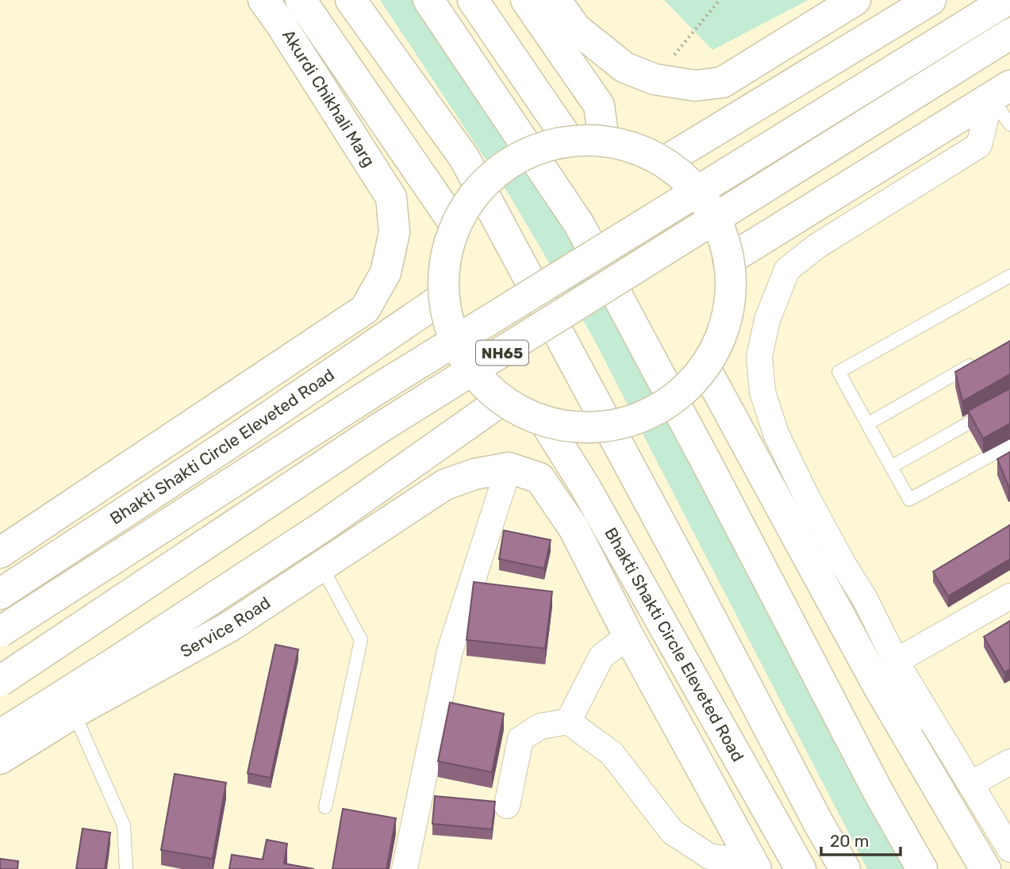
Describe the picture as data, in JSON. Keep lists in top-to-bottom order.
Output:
{
  "streets": {
    "main road": [
      "Akurdi Chikhali Marg",
      "NH65",
      "Bhakti Shakti Circle Eleveted Road",
      "Service Road"
    ]
  },
  "scale_bar": "20 m"
}
